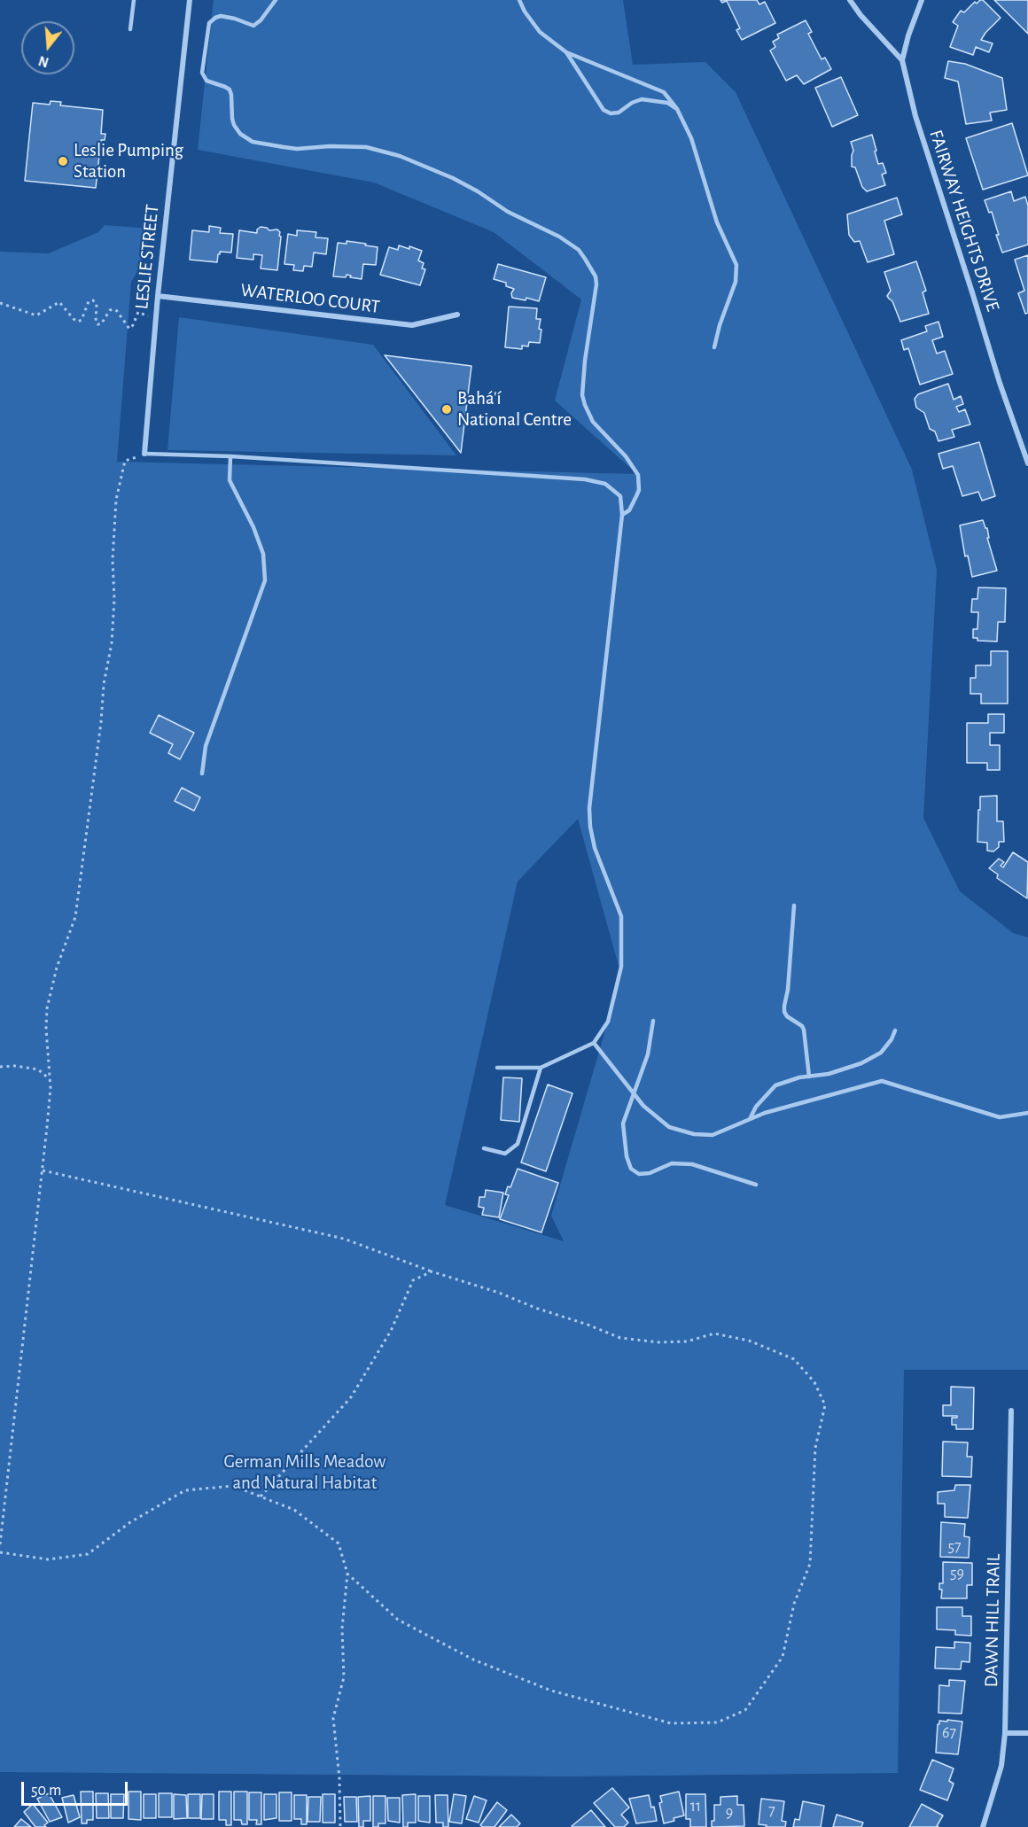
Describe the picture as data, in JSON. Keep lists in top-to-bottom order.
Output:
{
  "streets": {
    "street": [
      "FAIRWAY HEIGHTS DRIVE",
      "LESLIE STREET",
      "WATERLOO COURT",
      "DAWN HILL TRAIL"
    ]
  },
  "crossings": [
    ["LESLIE STREET", "WATERLOO COURT"]
  ],
  "parks": ["German Mills Meadow and Natural Habitat"],
  "places": ["Leslie Pumping Station", "Bahá'í National Centre"],
  "house_numbers": [
    "57",
    "59",
    "67",
    "11",
    "7",
    "9"
  ],
  "scale_bar": "50 m",
  "north": "bottom"
}
